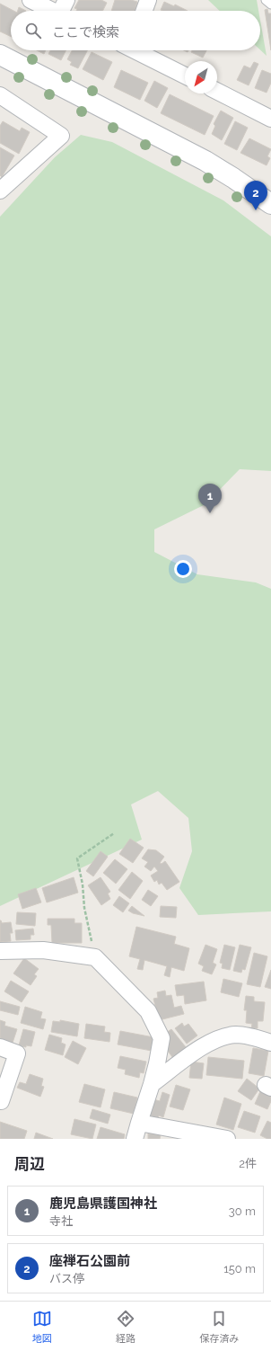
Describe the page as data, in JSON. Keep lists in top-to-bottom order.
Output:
{
  "north": "bottom left",
  "page": {
    "search": "ここで検索",
    "pins": ["2", "1"],
    "heading": ["周辺", "2件"],
    "list": [
      {
        "mark": "1",
        "name": "鹿児島県護国神社",
        "note": "寺社",
        "value": "30 m"
      },
      {
        "mark": "2",
        "name": "座禅石公園前",
        "note": "バス停",
        "value": "150 m"
      }
    ],
    "nav": ["地図", "経路", "保存済み"]
  }
}
